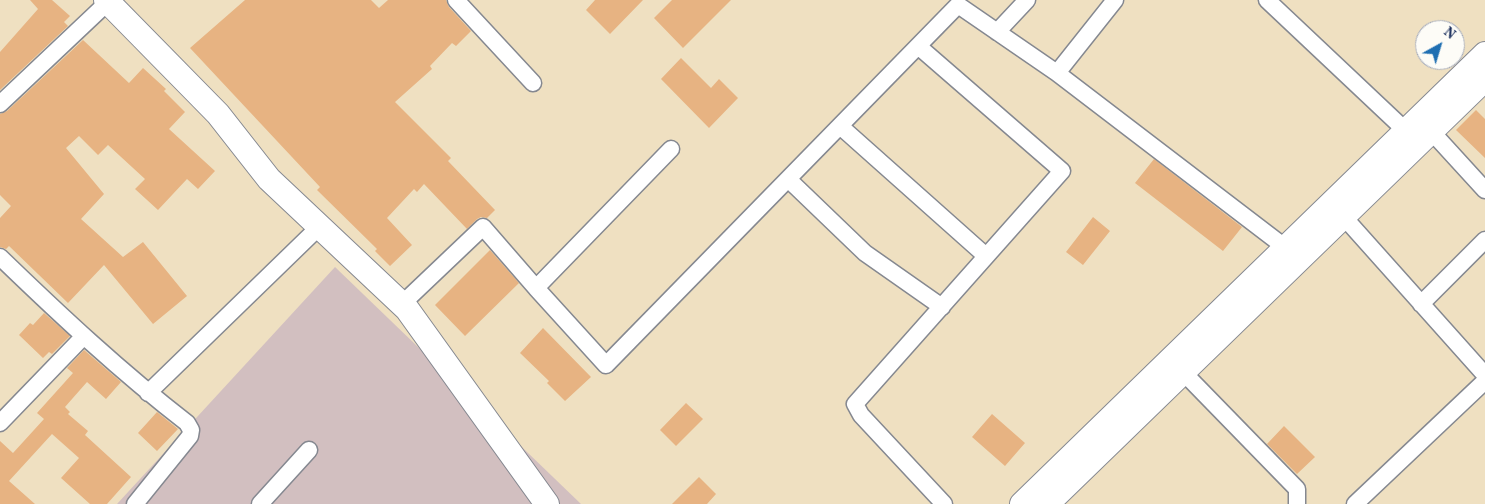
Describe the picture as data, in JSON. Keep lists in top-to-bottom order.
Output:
{
  "north": "top right"
}
